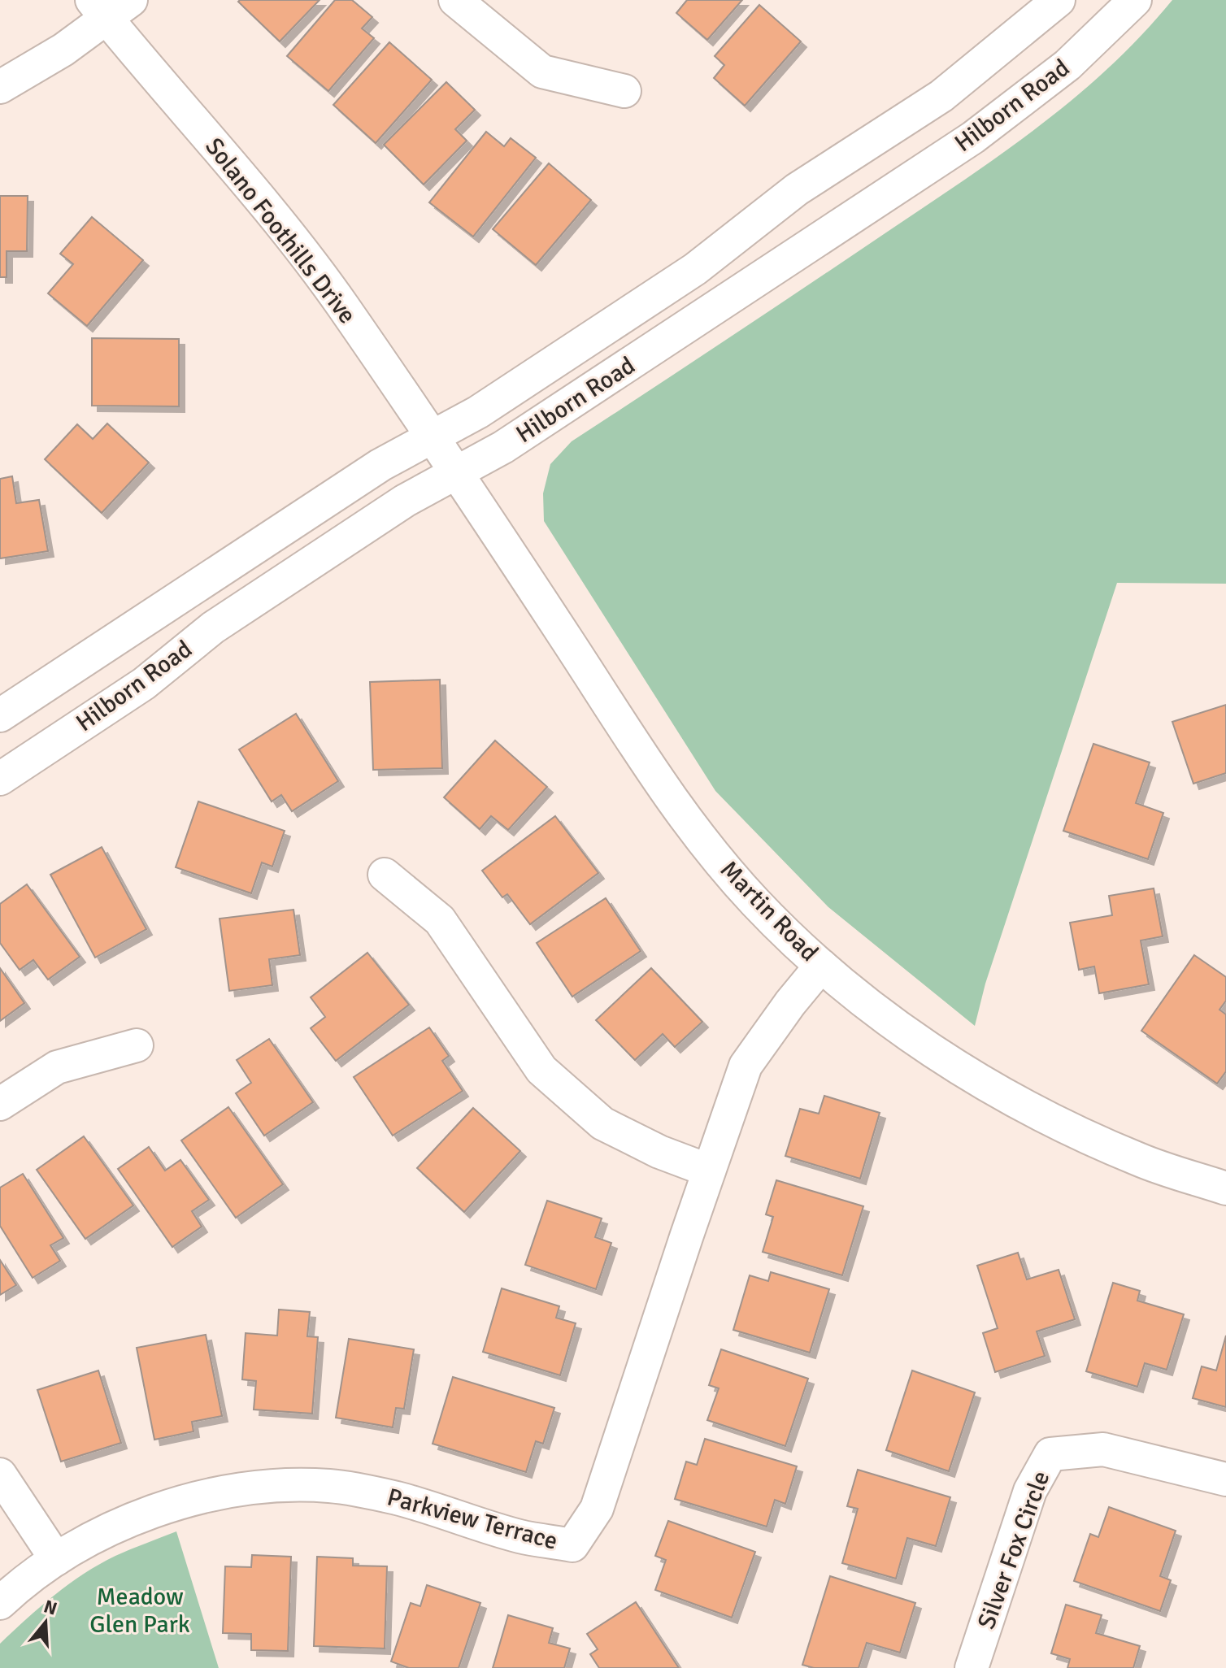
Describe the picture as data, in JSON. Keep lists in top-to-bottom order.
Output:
{
  "streets": {
    "street": [
      "Hilborn Road",
      "Solano Foothills Drive",
      "Martin Road",
      "Parkview Terrace",
      "Silver Fox Circle"
    ]
  },
  "crossings": [
    ["Hilborn Road", "Solano Foothills Drive"],
    ["Hilborn Road", "Martin Road"],
    ["Solano Foothills Drive", "Martin Road"],
    ["Martin Road", "Parkview Terrace"]
  ],
  "parks": ["Meadow Glen Park"],
  "north": "top"
}
